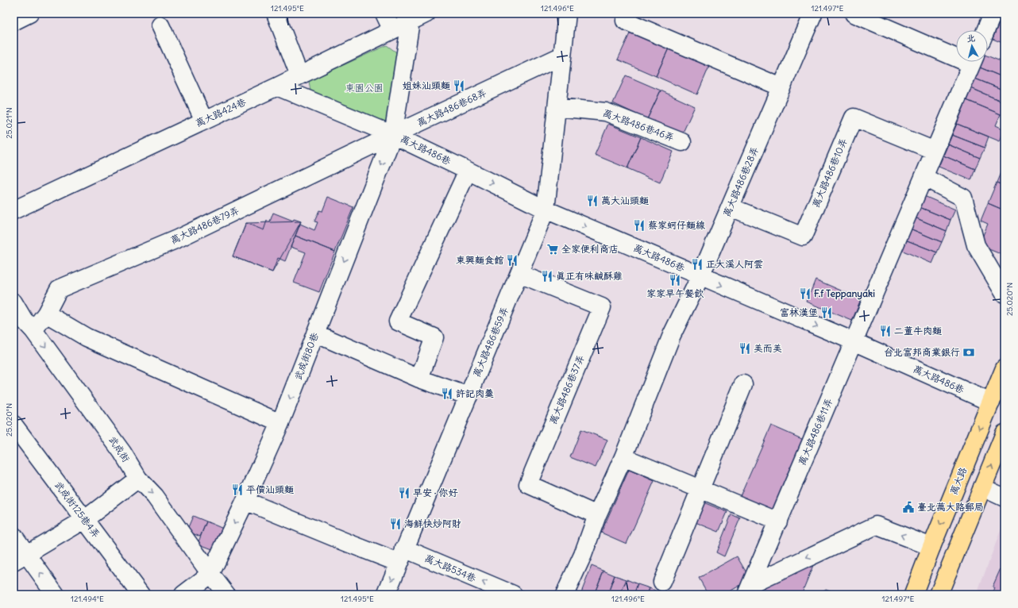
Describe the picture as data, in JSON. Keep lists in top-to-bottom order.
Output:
{
  "streets": {
    "main road": ["萬大路"],
    "street": [
      "萬大路486巷68弄",
      "萬大路424巷",
      "萬大路486巷46弄",
      "萬大路486巷",
      "萬大路486巷10弄",
      "萬大路486巷28弄",
      "萬大路486巷79弄",
      "萬大路486巷59弄",
      "武成街80巷",
      "萬大路486巷37弄",
      "萬大路486巷11弄",
      "武成街",
      "武成街125巷4弄",
      "萬大路534巷"
    ]
  },
  "crossings": [
    ["萬大路486巷68弄", "萬大路486巷"],
    ["萬大路486巷68弄", "萬大路486巷79弄"],
    ["萬大路486巷68弄", "武成街80巷"],
    ["萬大路424巷", "萬大路486巷"],
    ["萬大路486巷", "萬大路486巷28弄"],
    ["萬大路486巷", "萬大路486巷79弄"],
    ["萬大路486巷", "萬大路486巷59弄"],
    ["萬大路486巷", "武成街80巷"],
    ["萬大路486巷", "萬大路486巷11弄"],
    ["萬大路486巷", "萬大路"],
    ["萬大路486巷10弄", "萬大路486巷28弄"],
    ["萬大路486巷79弄", "武成街80巷"],
    ["萬大路486巷79弄", "武成街"],
    ["萬大路486巷59弄", "萬大路486巷37弄"],
    ["萬大路486巷59弄", "萬大路534巷"],
    ["武成街80巷", "武成街"],
    ["武成街80巷", "萬大路534巷"]
  ],
  "one_way": [
    "萬大路486巷",
    "武成街80巷",
    "武成街",
    "萬大路534巷"
  ],
  "parks": ["東園公園"],
  "places": {
    "restaurant": [
      "姐妹汕頭麵",
      "萬大汕頭麵",
      "蔡家蚵仔麵線",
      "東興麵食館",
      "正大溪人阿雲",
      "真正有味鹹酥雞",
      "家家早午餐飲",
      "F.f Teppanyaki",
      "富林漢堡",
      "二董牛肉麵",
      "美而美",
      "許記肉羹",
      "平價汕頭麵",
      "早安 · 你好",
      "海鮮快炒阿財"
    ],
    "supermarket": ["全家便利商店"],
    "bank": ["台北富邦商業銀行"],
    "public building": ["臺北萬大路郵局"]
  },
  "north": "top",
  "coordinates": [
    "121.495°E",
    "121.496°E",
    "121.497°E",
    "25.021°N",
    "25.020°N",
    "121.494°E"
  ]
}
